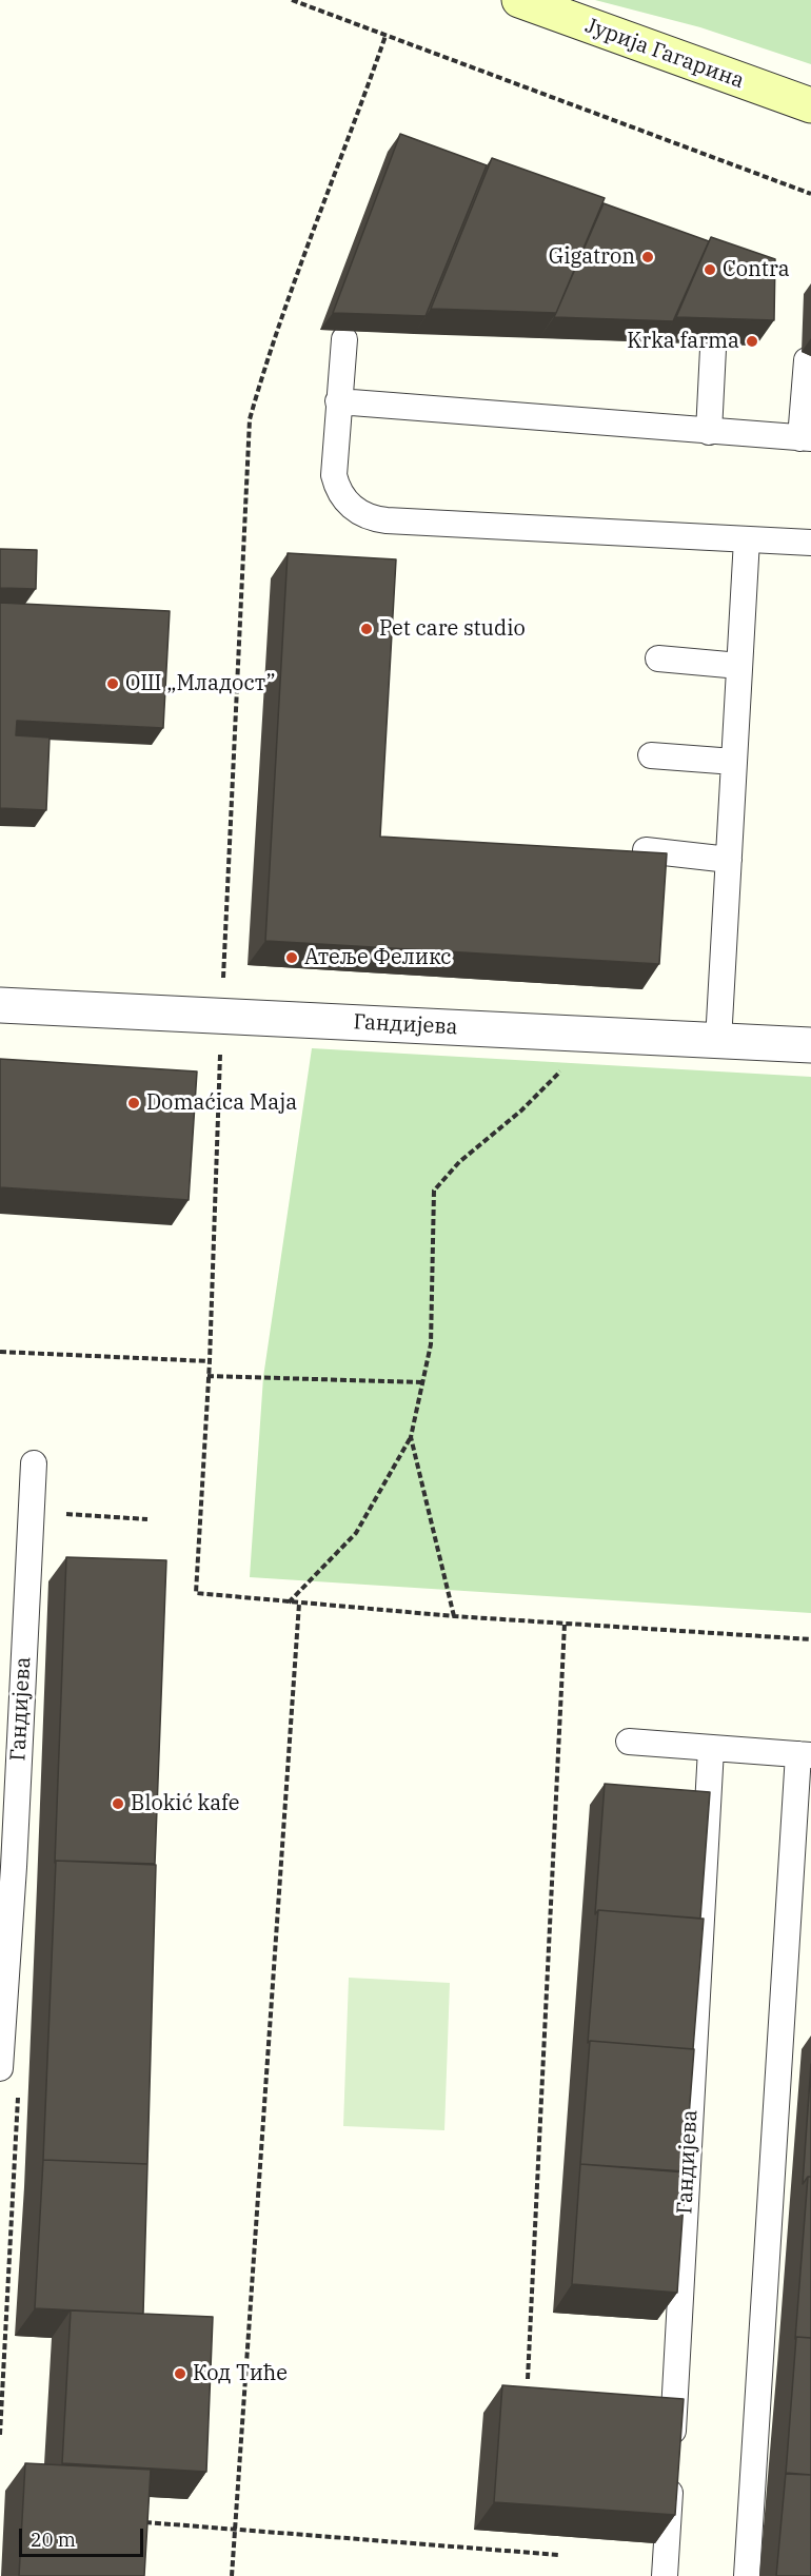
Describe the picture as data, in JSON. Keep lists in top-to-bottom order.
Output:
{
  "streets": {
    "main road": ["Јурија Гагарина"],
    "street": ["Гандијева"]
  },
  "places": [
    "Gigatron",
    "Contra",
    "Krka farma",
    "Pet care studio",
    "ОШ „Младост”",
    "Атеље Феликс",
    "Domaćica Maja",
    "Blokić kafe",
    "Код Тиће"
  ],
  "scale_bar": "20 m"
}
